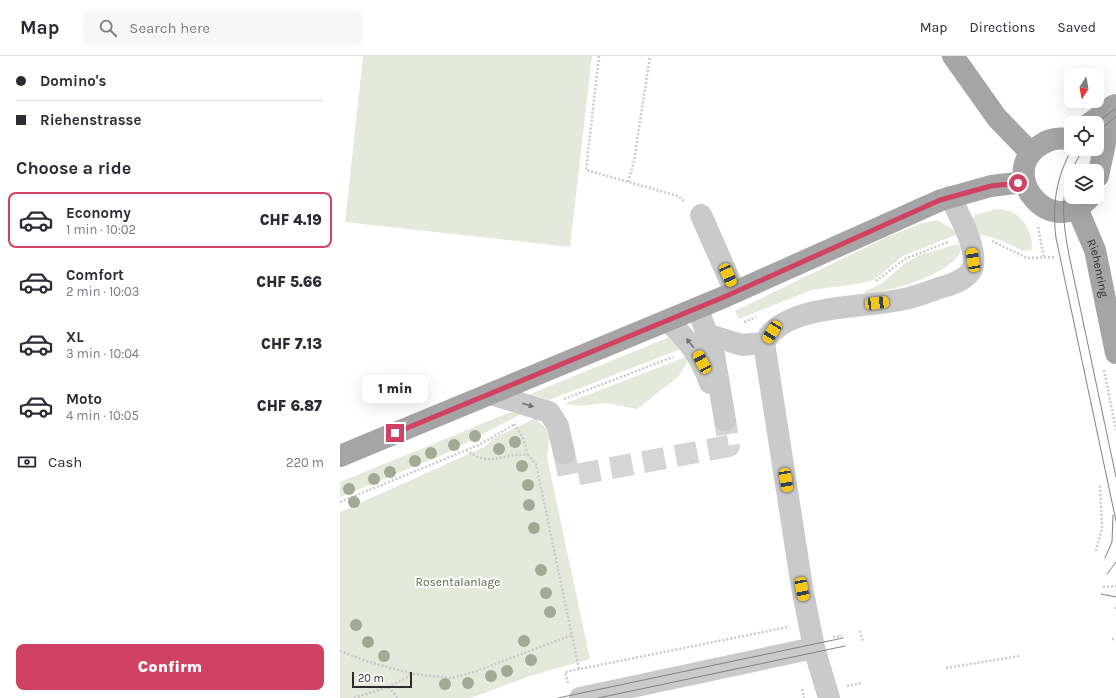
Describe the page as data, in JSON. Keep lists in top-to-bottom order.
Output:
{
  "streets": {
    "main road": ["Riehenring"]
  },
  "parks": ["Rosentalanlage"],
  "scale_bar": "20 m",
  "north": "bottom",
  "page": {
    "header": "Map",
    "search": "Search here",
    "nav": ["Map", "Directions", "Saved"],
    "banner": ["Domino's", "Riehenstrasse"],
    "heading": "Choose a ride",
    "list": [
      {
        "name": "Economy",
        "note": "1 min · 10:02",
        "value": "CHF 4.19"
      },
      {
        "name": "Comfort",
        "note": "2 min · 10:03",
        "value": "CHF 5.66"
      },
      {
        "name": "XL",
        "note": "3 min · 10:04",
        "value": "CHF 7.13"
      },
      {
        "name": "Moto",
        "note": "4 min · 10:05",
        "value": "CHF 6.87"
      }
    ],
    "bubble": "1 min",
    "pay": ["Cash", "220 m"],
    "buttons": "Confirm",
    "scale": "20 m"
  }
}
